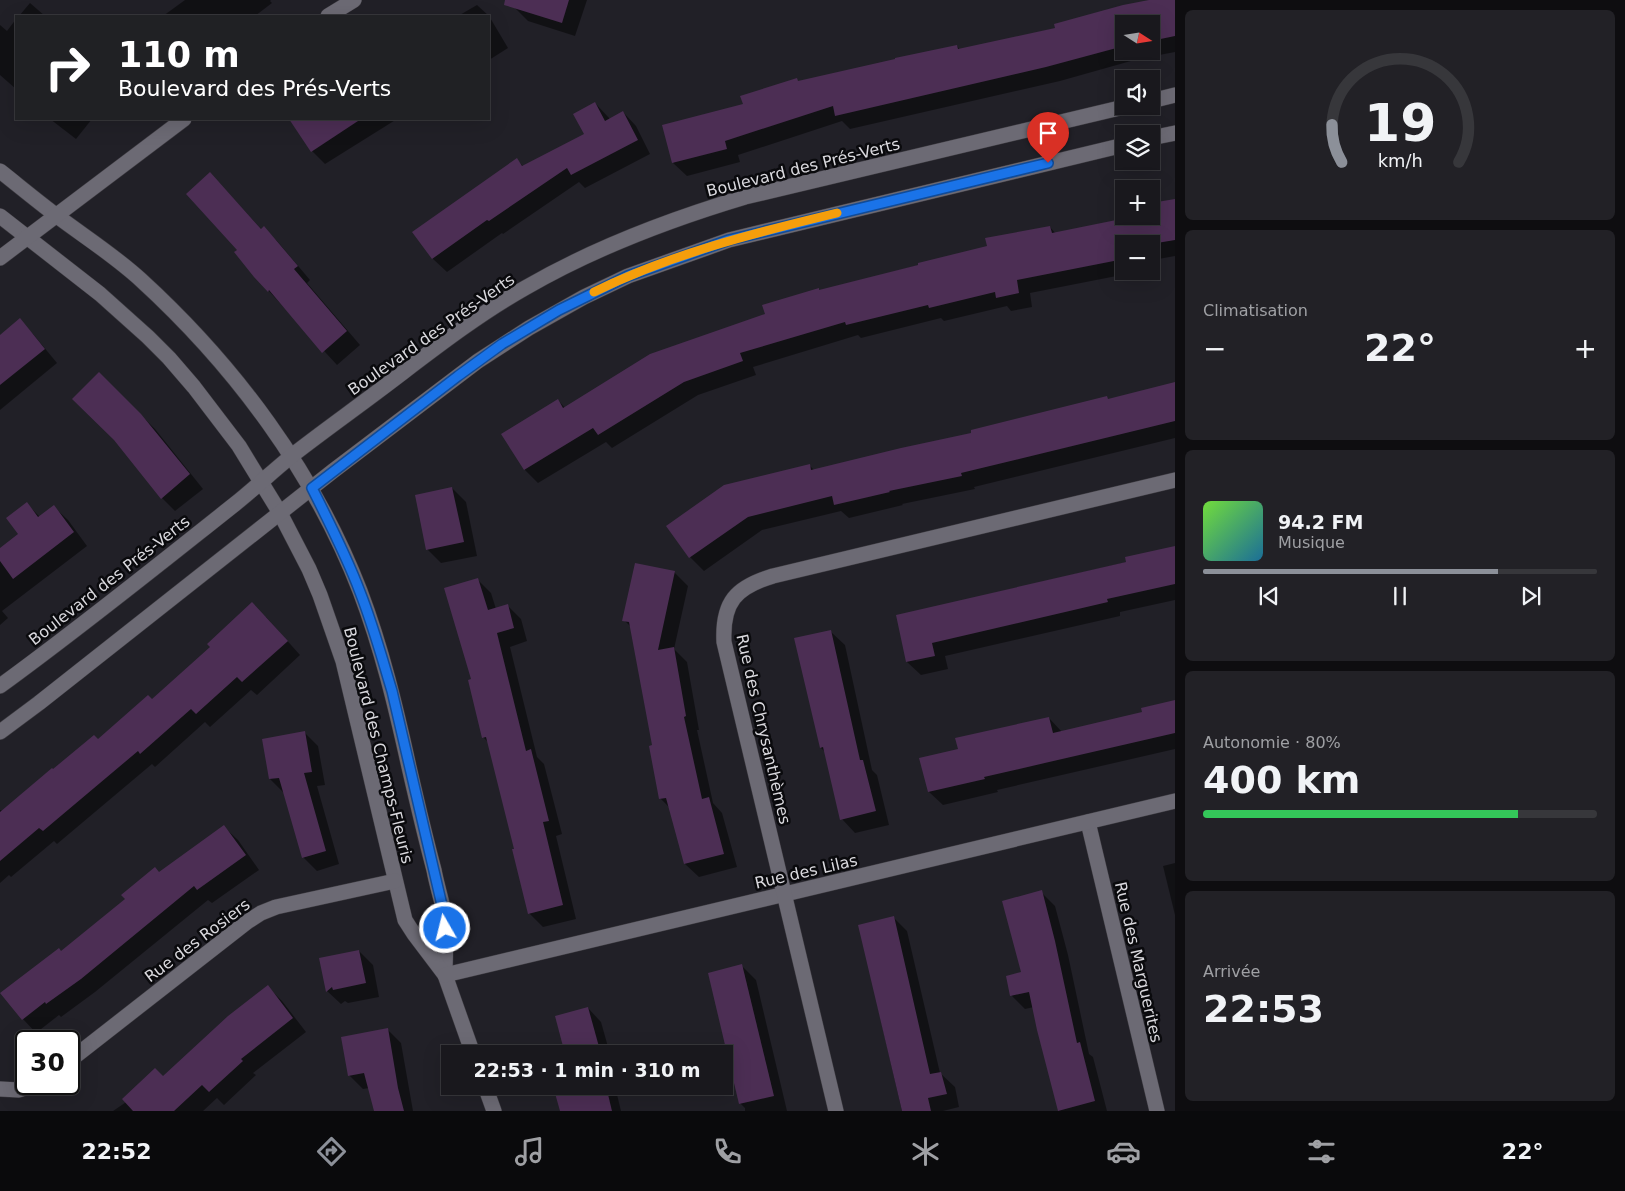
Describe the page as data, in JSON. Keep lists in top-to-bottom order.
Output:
{
  "streets": {
    "street": [
      "Boulevard des Prés-Verts",
      "Rue des Chrysanthèmes",
      "Boulevard des Champs-Fleuris",
      "Rue des Lilas",
      "Rue des Rosiers",
      "Rue des Marguerites"
    ]
  },
  "crossings": [
    ["Boulevard des Prés-Verts", "Boulevard des Champs-Fleuris"],
    ["Rue des Chrysanthèmes", "Rue des Lilas"],
    ["Boulevard des Champs-Fleuris", "Rue des Lilas"],
    ["Boulevard des Champs-Fleuris", "Rue des Rosiers"],
    ["Rue des Lilas", "Rue des Marguerites"]
  ],
  "north": "right",
  "page": {
    "map_buttons": ["+", "−"],
    "turn": ["110 m", "Boulevard des Prés-Verts"],
    "tile": [
      "Climatisation",
      ["Autonomie · 80%", "400 km"],
      ["Arrivée", "22:53"]
    ],
    "heat": ["−", "22°", "+"],
    "song": ["94.2 FM", "Musique"],
    "limit": "30",
    "trip": "22:53 · 1 min · 310 m",
    "tabs": ["22:52", "22°"],
    "gauge": ["19", "km/h"]
  }
}
